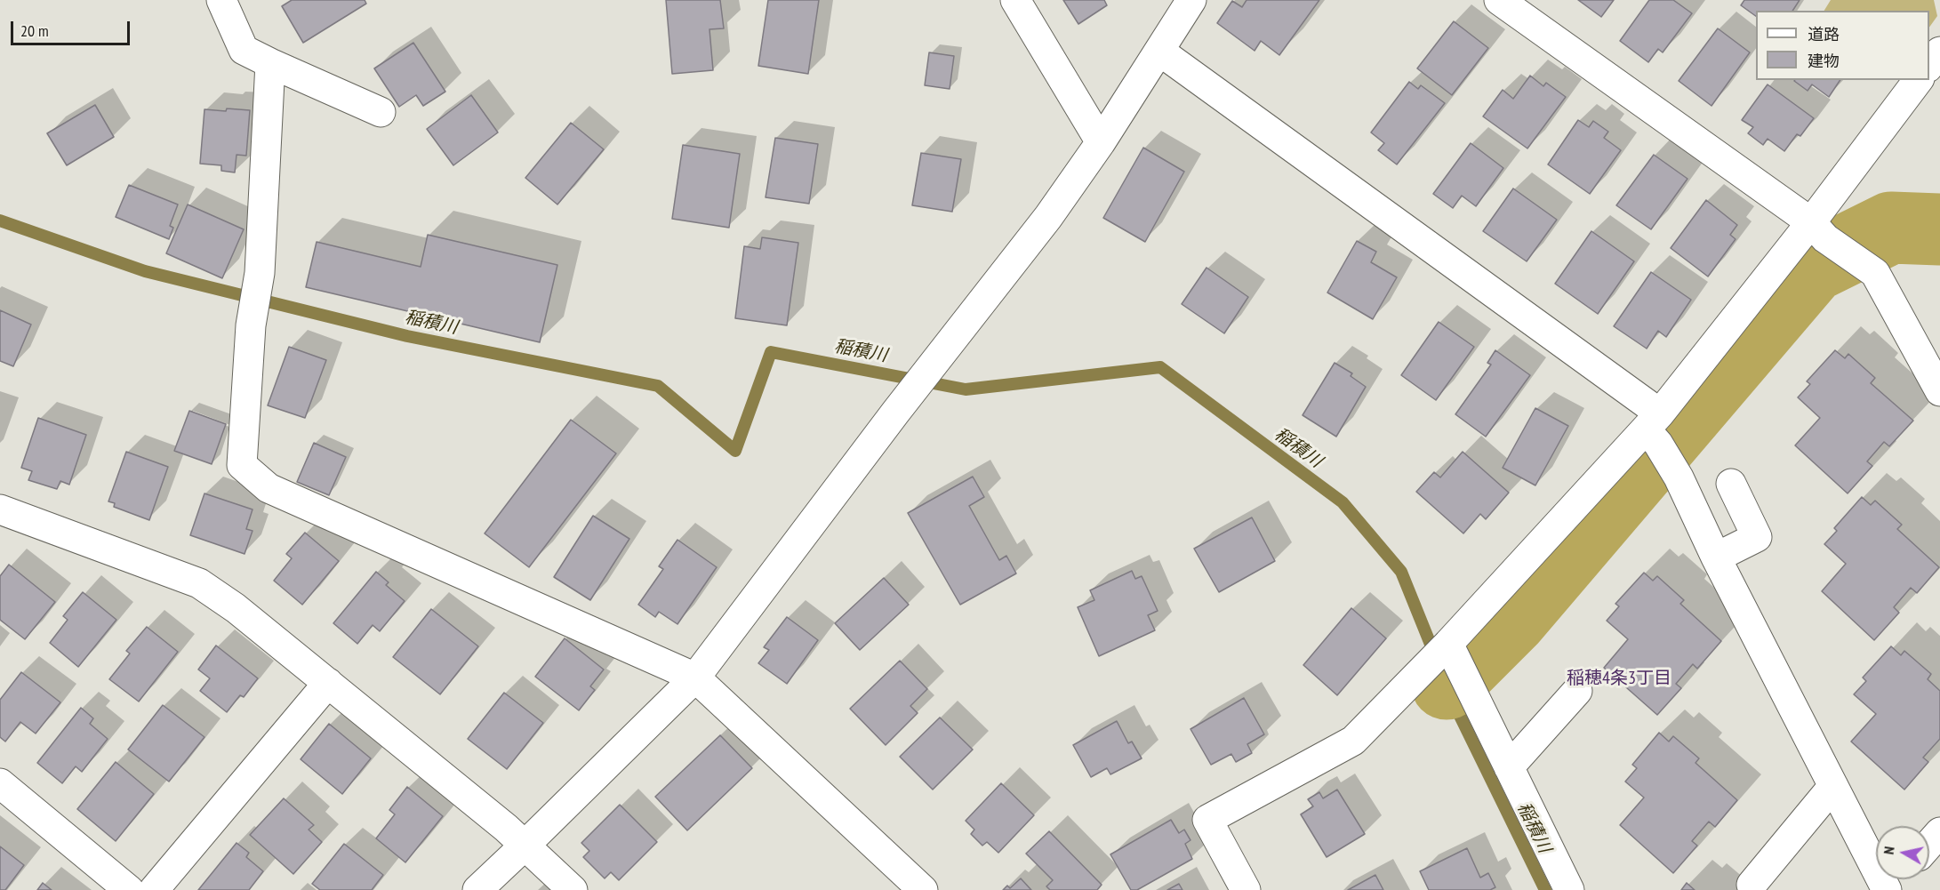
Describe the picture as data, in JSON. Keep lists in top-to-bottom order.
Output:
{
  "districts": ["稲穂4条3丁目"],
  "water": ["稲積川"],
  "legend": ["道路", "建物"],
  "scale_bar": "20 m",
  "north": "left"
}
